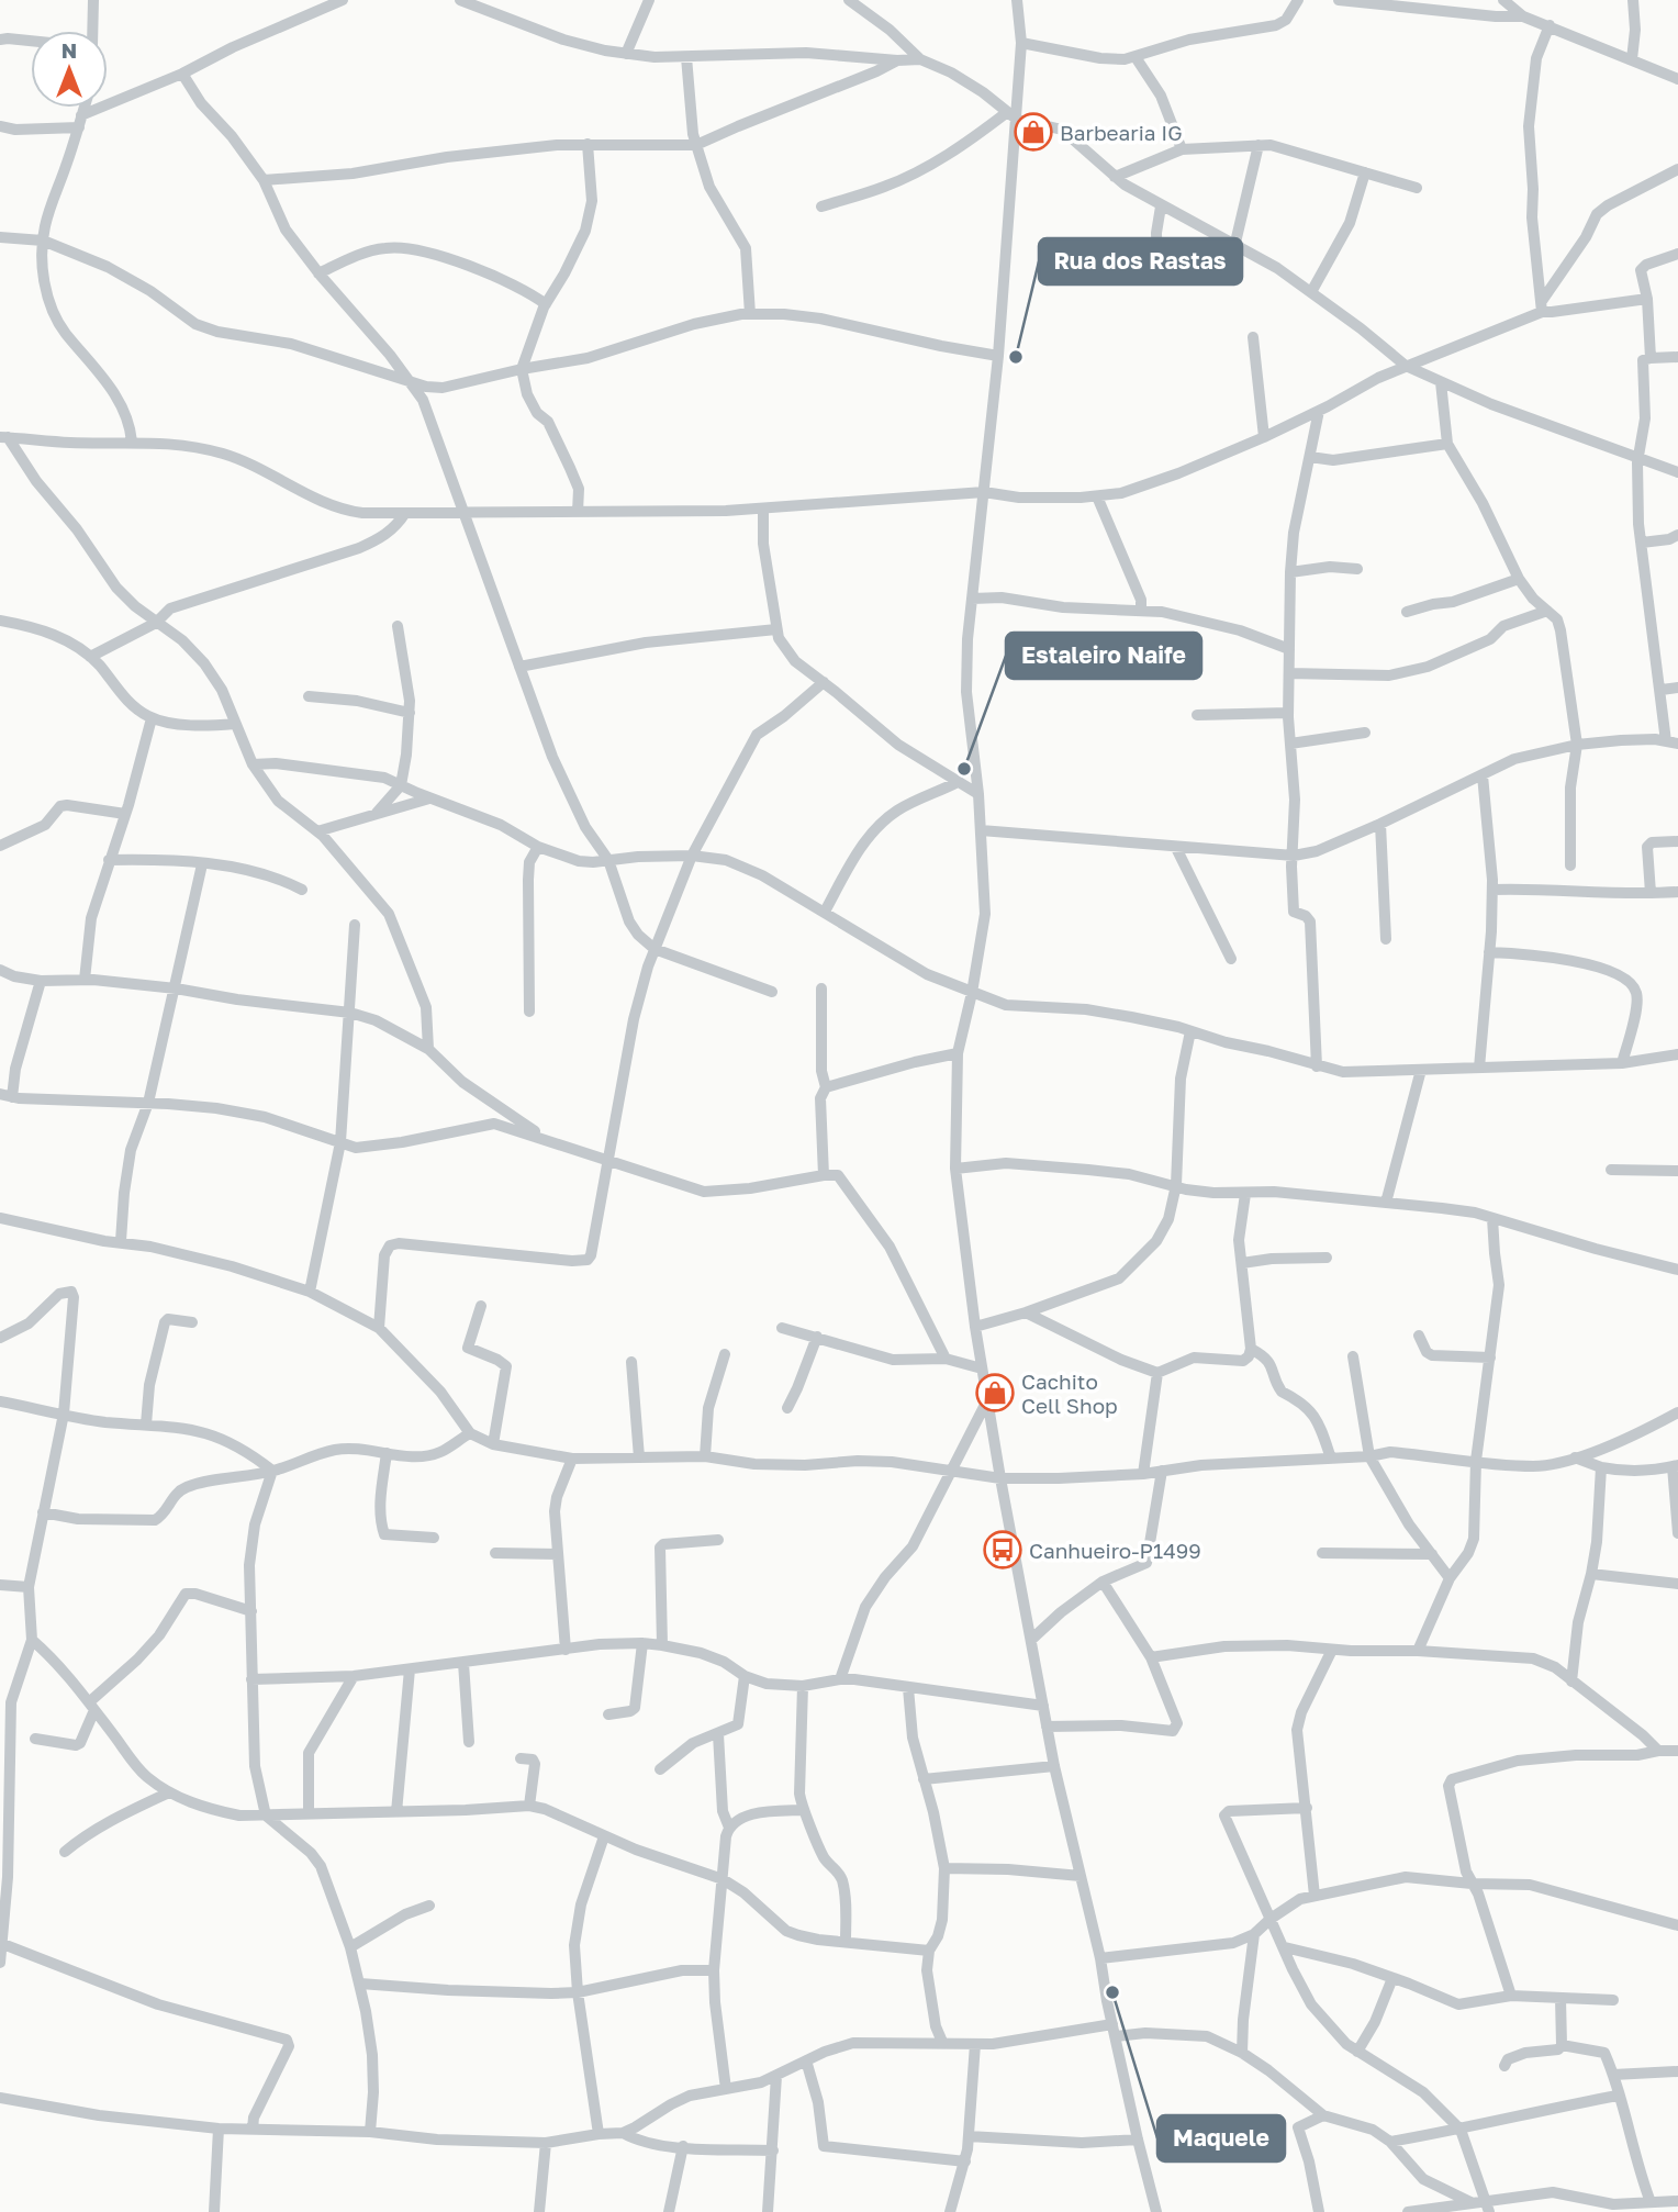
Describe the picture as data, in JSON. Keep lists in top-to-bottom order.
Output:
{
  "places": {
    "shop": ["Barbearia IG", "Cachito Cell Shop"],
    "other": ["Rua dos Rastas", "Estaleiro Naife", "Maquele"],
    "bus stop": ["Canhueiro-P1499"]
  },
  "north": "top"
}
